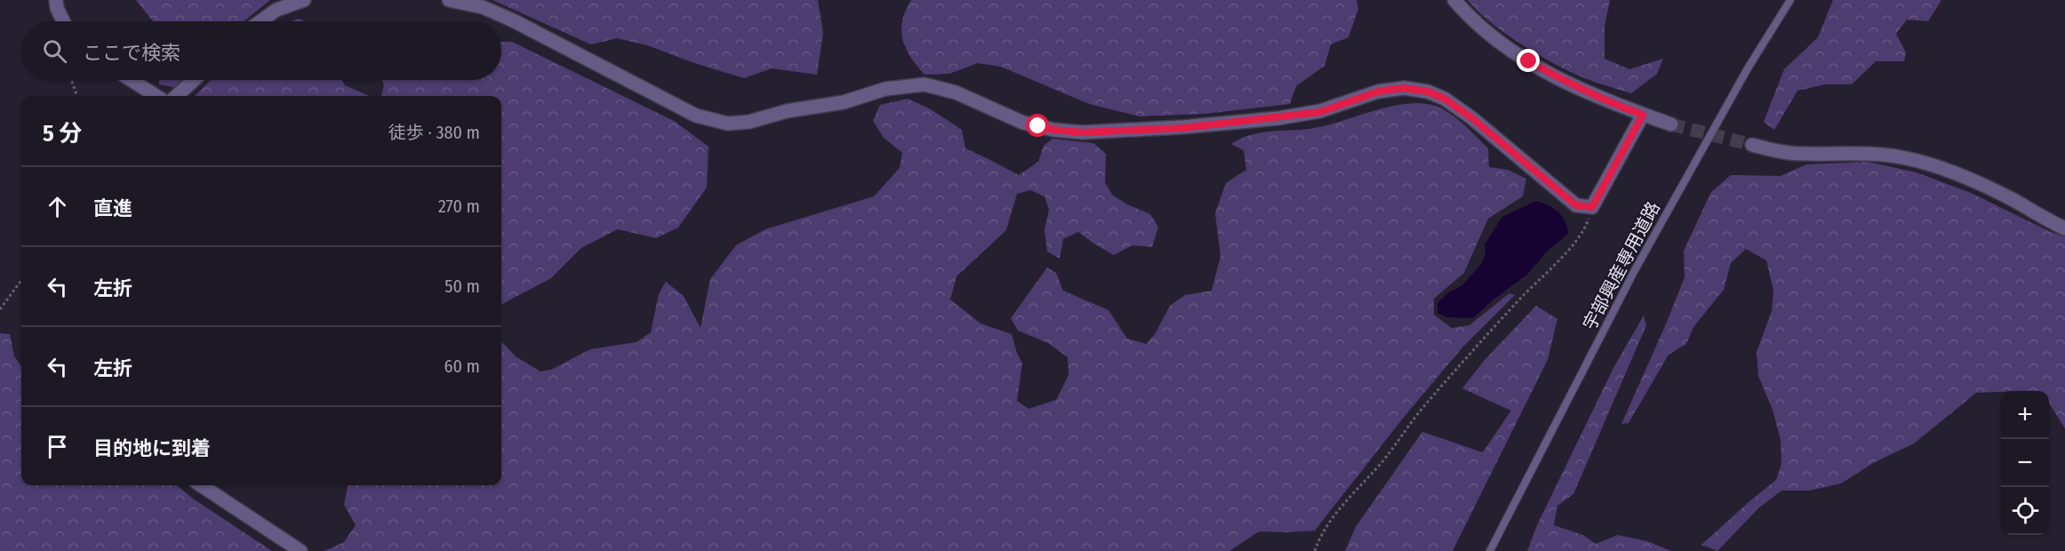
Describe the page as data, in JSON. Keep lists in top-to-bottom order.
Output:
{
  "streets": {
    "lane": ["宇部興産専用道路"]
  },
  "page": {
    "search": "ここで検索",
    "heading": ["5 分", "徒歩 · 380 m"],
    "list": [
      ["直進", "270 m"],
      ["左折", "50 m"],
      ["左折", "60 m"],
      "目的地に到着"
    ],
    "map_buttons": ["+", "−"]
  }
}
